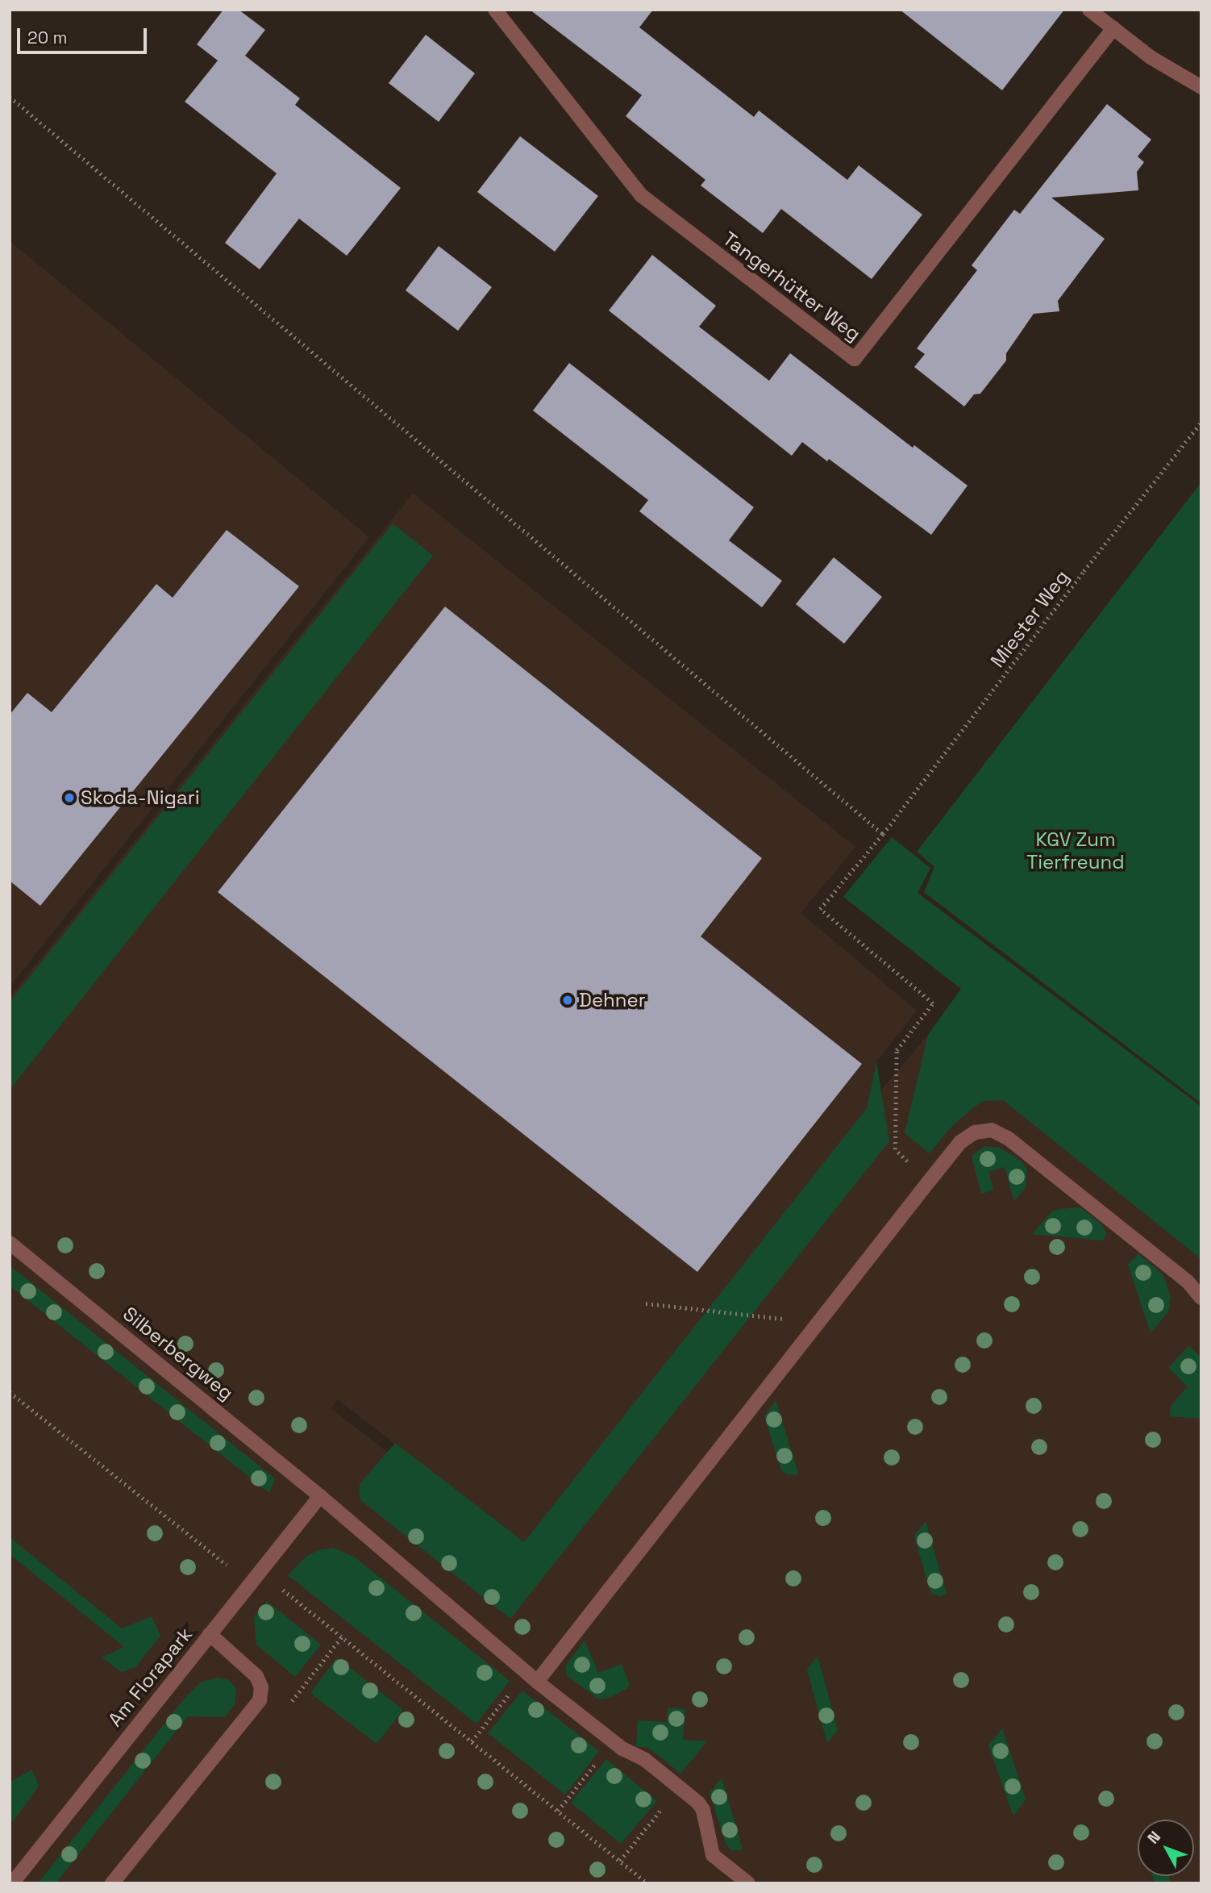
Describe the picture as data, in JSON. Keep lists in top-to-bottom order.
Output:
{
  "streets": {
    "street": ["Tangerhütter Weg", "Silberbergweg", "Am Florapark"],
    "path": ["Miester Weg"]
  },
  "crossings": [
    ["Silberbergweg", "Am Florapark"]
  ],
  "parks": ["KGV Zum Tierfreund"],
  "places": ["Skoda-Nigari", "Dehner"],
  "scale_bar": "20 m",
  "north": "top left"
}
